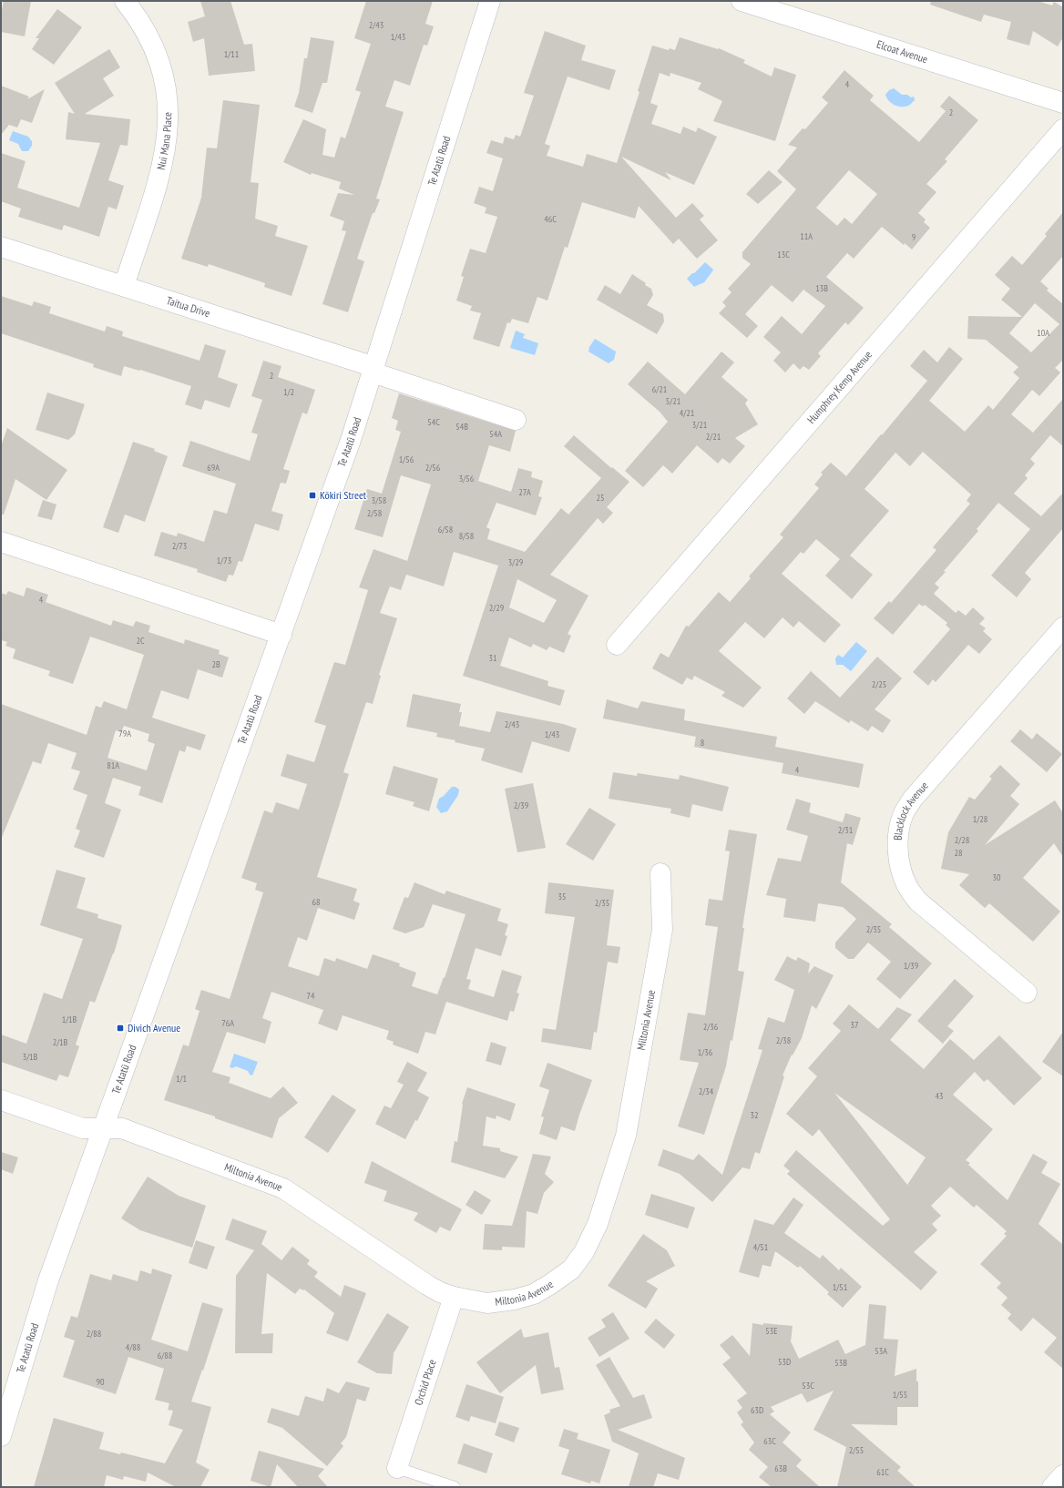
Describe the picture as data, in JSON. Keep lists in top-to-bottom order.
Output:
{
  "streets": {
    "street": [
      "Elcoat Avenue",
      "Nui Mana Place",
      "Te Atatū Road",
      "Taitua Drive",
      "Humphrey Kemp Avenue",
      "Blacklock Avenue",
      "Miltonia Avenue",
      "Orchid Place"
    ]
  },
  "crossings": [
    ["Nui Mana Place", "Taitua Drive"],
    ["Te Atatū Road", "Taitua Drive"],
    ["Te Atatū Road", "Miltonia Avenue"],
    ["Miltonia Avenue", "Orchid Place"]
  ],
  "places": {
    "transit": ["Kōkiri Street", "Divich Avenue"]
  },
  "house_numbers": [
    "2/43",
    "1/43",
    "1/11",
    "4",
    "2",
    "46C",
    "11A",
    "9",
    "13C",
    "13B",
    "10A",
    "2",
    "6/21",
    "1/2",
    "5/21",
    "4/21",
    "54C",
    "3/21",
    "54B",
    "54A",
    "2/21",
    "1/56",
    "69A",
    "2/56",
    "3/56",
    "27A",
    "25",
    "3/58",
    "2/58",
    "6/58",
    "8/58",
    "2/73",
    "1/73",
    "3/29",
    "4",
    "2/29",
    "2C",
    "31",
    "2B",
    "2/25",
    "2/43",
    "79A",
    "1/43",
    "8",
    "81A",
    "4",
    "2/39",
    "1/28",
    "2/31",
    "2/28",
    "28",
    "30",
    "35",
    "68",
    "2/35",
    "2/35",
    "1/39",
    "74",
    "1/1B",
    "76A",
    "37",
    "2/36",
    "2/38",
    "2/1B",
    "1/36",
    "3/1B",
    "1/1",
    "2/34",
    "43",
    "32",
    "4/51",
    "1/51",
    "53E",
    "2/88",
    "4/88",
    "53A",
    "6/88",
    "53D",
    "53B",
    "90",
    "53C",
    "1/55",
    "63D",
    "63C",
    "2/55",
    "63B",
    "61C"
  ]
}
